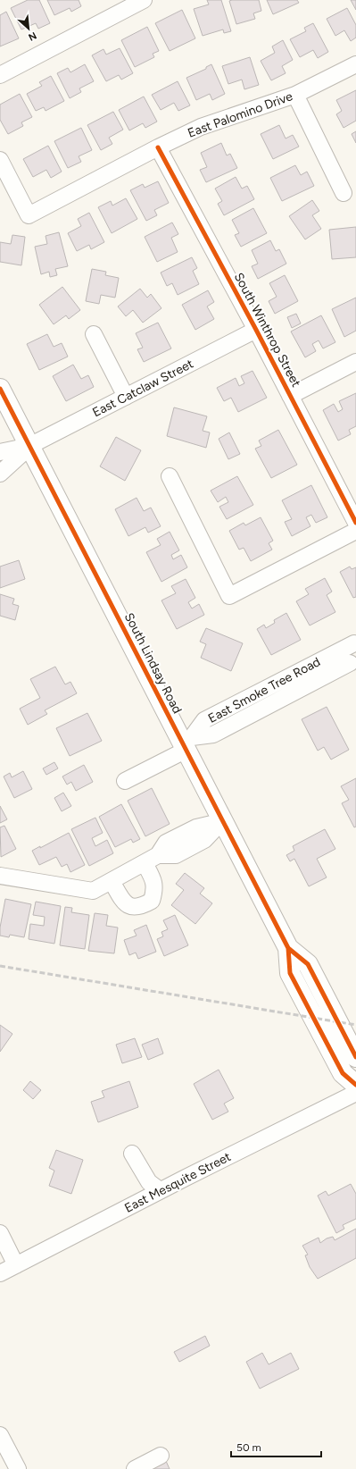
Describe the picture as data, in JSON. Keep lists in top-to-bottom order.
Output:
{
  "streets": {
    "main road": ["South Lindsay Road"],
    "street": [
      "East Palomino Drive",
      "South Winthrop Street",
      "East Catclaw Street",
      "East Smoke Tree Road",
      "East Mesquite Street"
    ]
  },
  "crossings": [
    ["East Palomino Drive", "South Winthrop Street"],
    ["South Winthrop Street", "East Catclaw Street"],
    ["East Catclaw Street", "South Lindsay Road"],
    ["South Lindsay Road", "East Smoke Tree Road"]
  ],
  "scale_bar": "50 m",
  "north": "bottom right"
}
